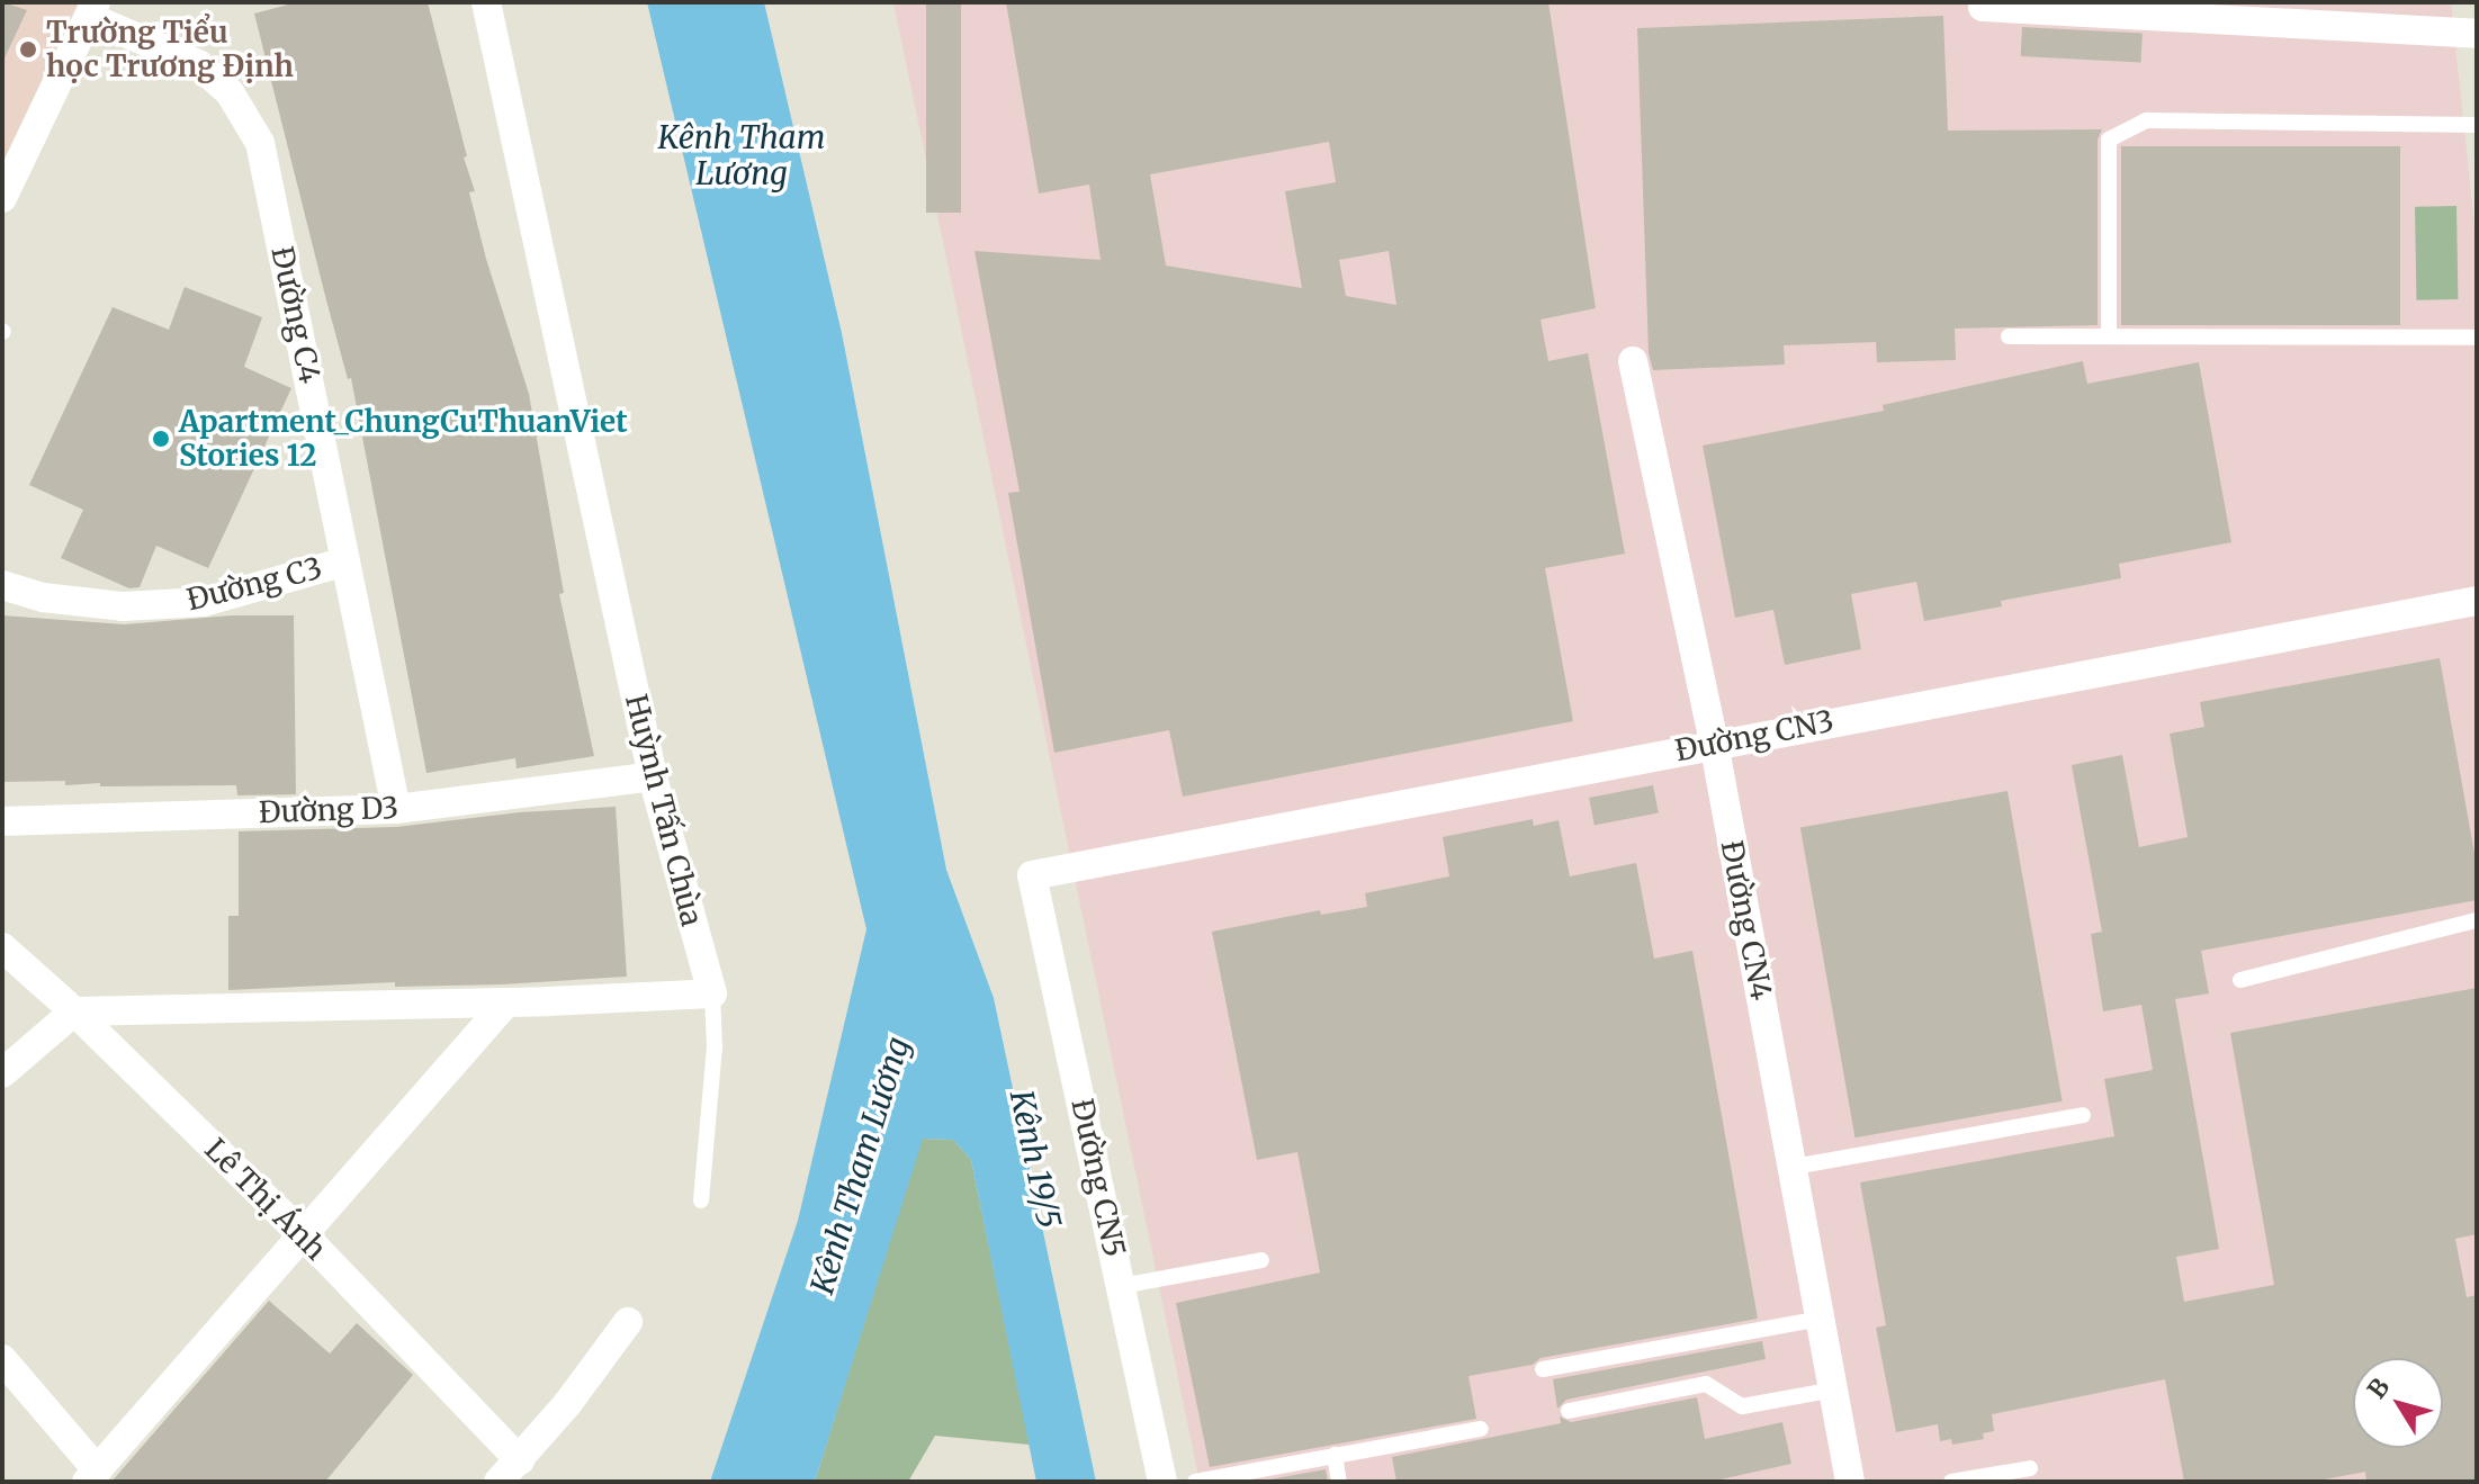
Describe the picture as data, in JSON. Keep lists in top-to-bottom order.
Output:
{
  "streets": {
    "street": [
      "Đường C4",
      "Đường C3",
      "Đường CN3",
      "Đường D3",
      "Huỳnh Tấn Chùa",
      "Đường CN4",
      "Đường CN5",
      "Lê Thị Ánh"
    ]
  },
  "crossings": [
    ["Đường C4", "Đường C3"],
    ["Đường C4", "Đường D3"],
    ["Đường CN3", "Đường CN4"],
    ["Đường CN3", "Đường CN5"],
    ["Đường D3", "Huỳnh Tấn Chùa"]
  ],
  "water": ["Kênh Tham Lương", "Kênh 19/5"],
  "places": ["Trường Tiểu học Trương Định", "Apartment_ChungCuThuanViet Stories 12"],
  "north": "top left"
}
